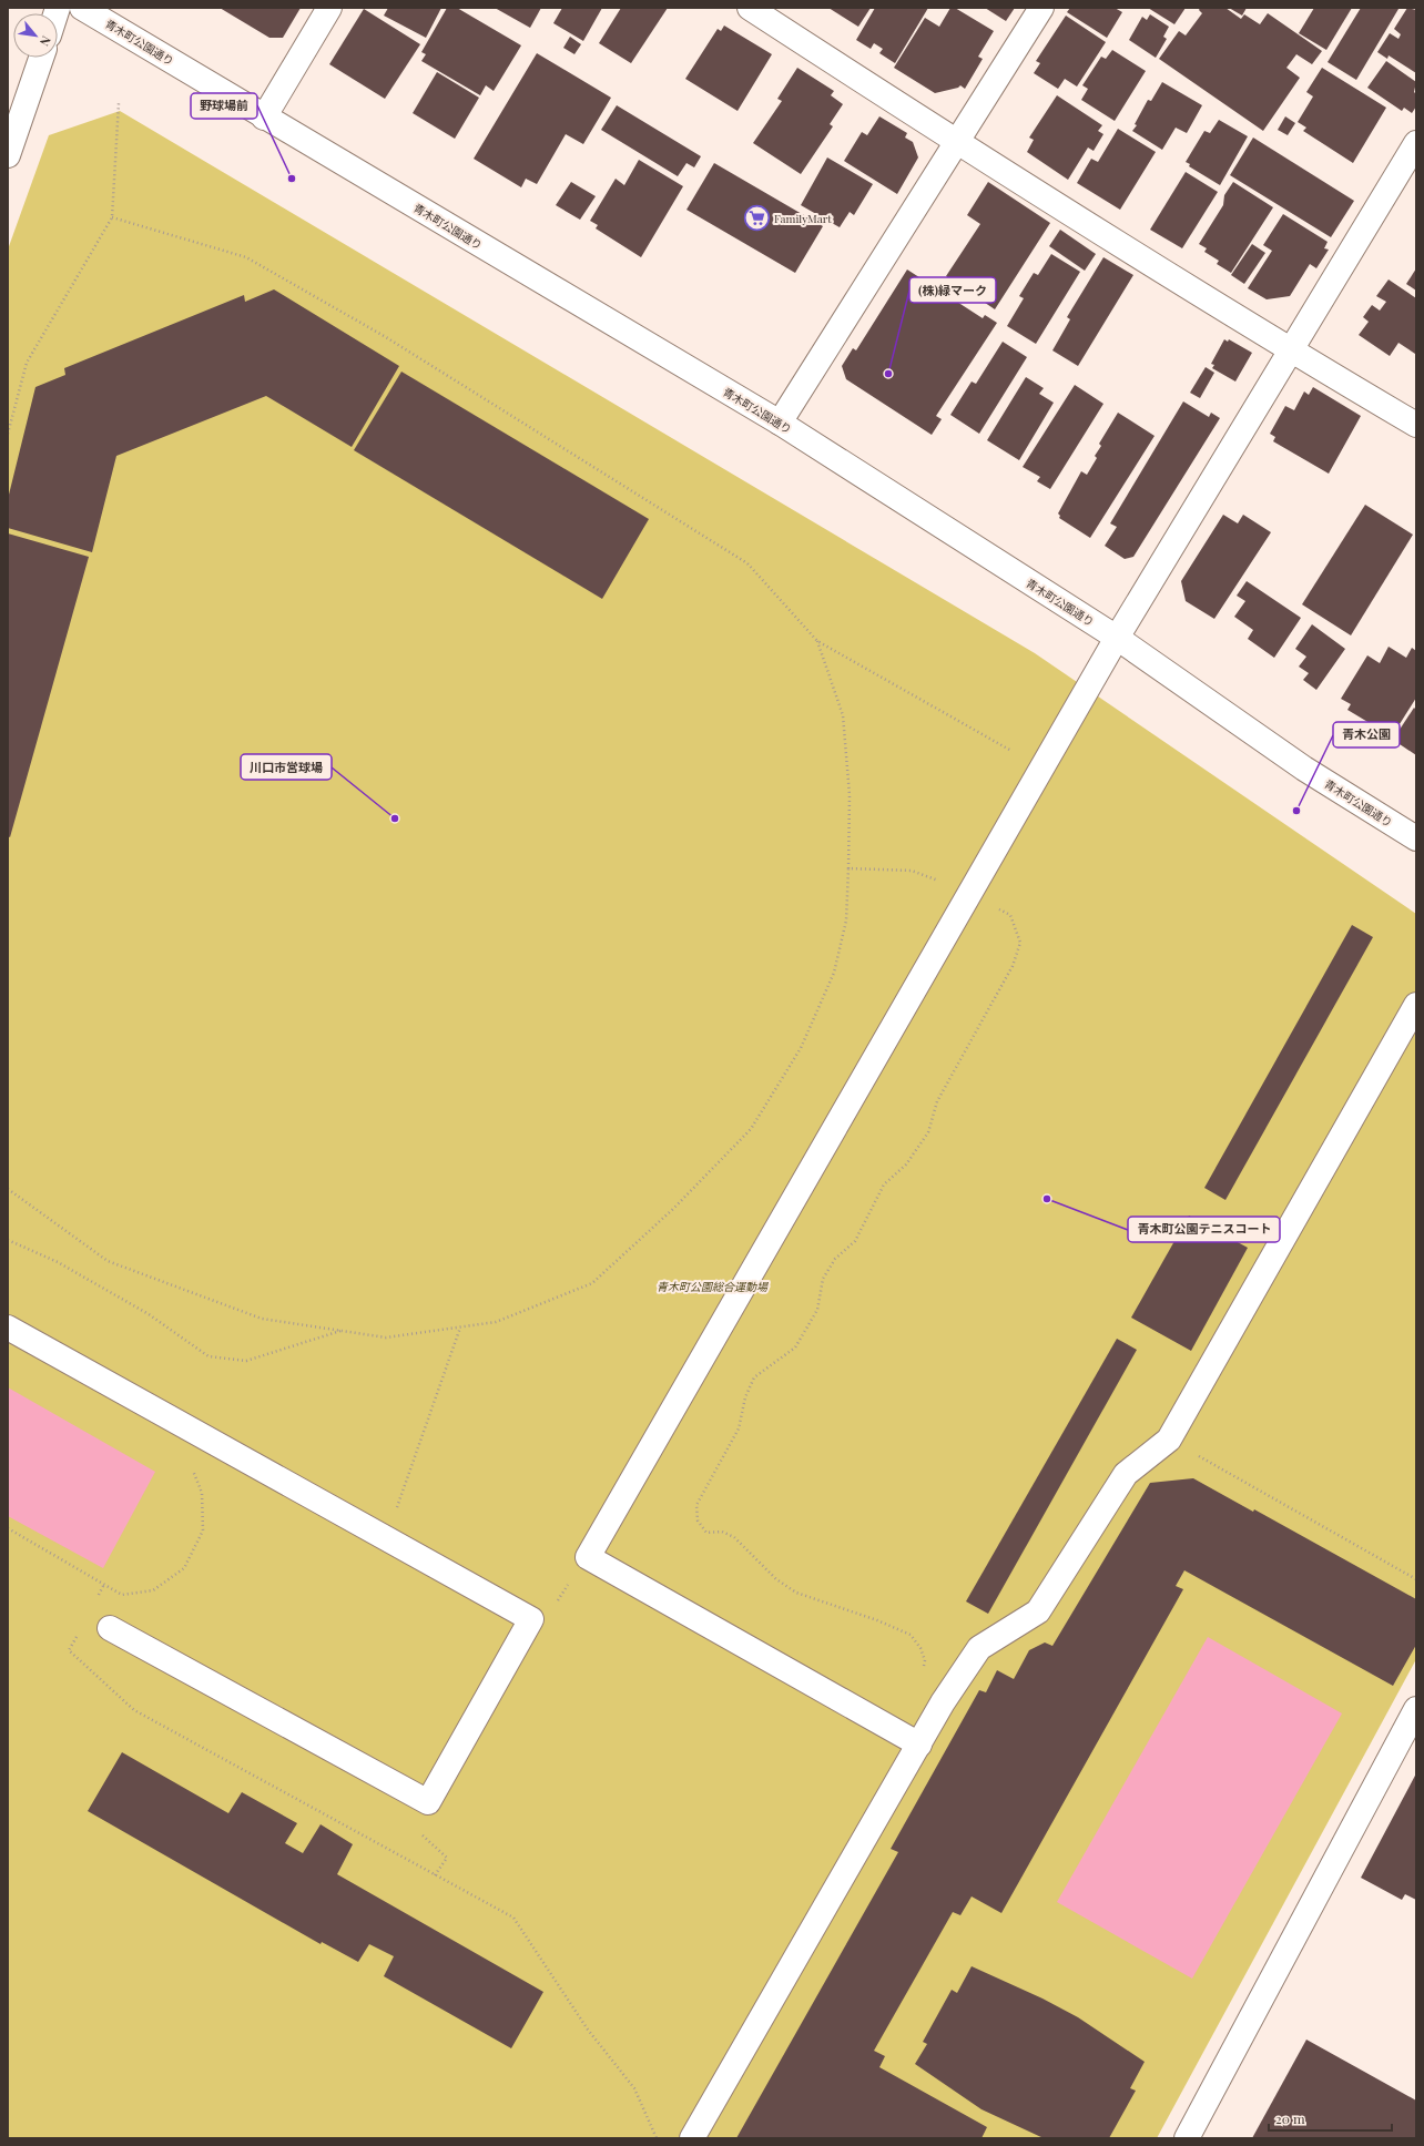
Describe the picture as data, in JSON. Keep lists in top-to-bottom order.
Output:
{
  "streets": {
    "street": ["青木町公園通り"]
  },
  "parks": ["青木町公園総合運動場"],
  "places": {
    "other": [
      "野球場前",
      "(株)緑マーク",
      "青木公園",
      "川口市営球場",
      "青木町公園テニスコート"
    ],
    "supermarket": ["FamilyMart"]
  },
  "scale_bar": "20 m",
  "north": "bottom right"
}
